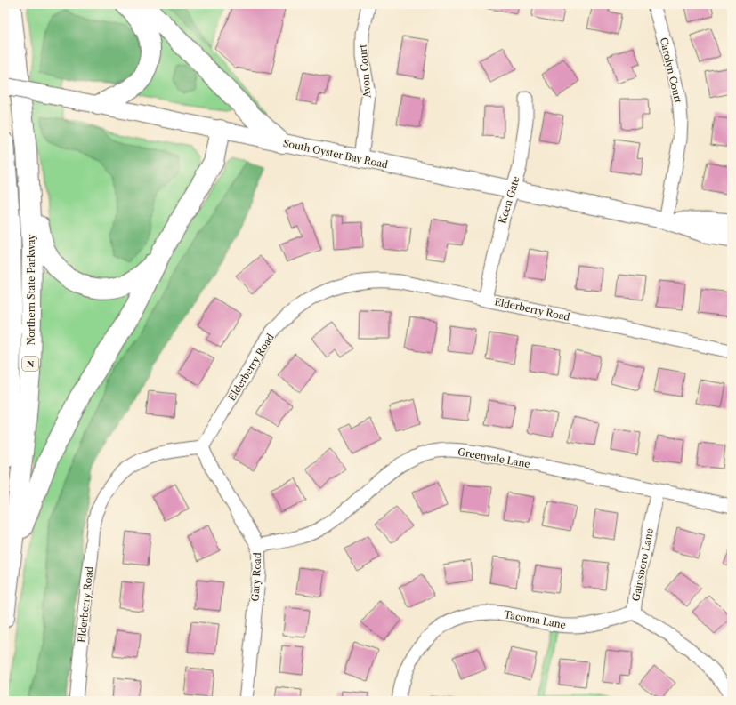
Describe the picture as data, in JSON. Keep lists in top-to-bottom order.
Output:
{
  "streets": {
    "highway": ["Northern State Parkway", "N"],
    "main road": ["South Oyster Bay Road"],
    "street": [
      "Carolyn Court",
      "Avon Court",
      "Keen Gate",
      "Elderberry Road",
      "Greenvale Lane",
      "Gainsboro Lane",
      "Gary Road",
      "Tacoma Lane"
    ]
  },
  "crossings": [
    ["Carolyn Court", "South Oyster Bay Road"],
    ["Avon Court", "South Oyster Bay Road"],
    ["South Oyster Bay Road", "Keen Gate"],
    ["Keen Gate", "Elderberry Road"],
    ["Elderberry Road", "Gary Road"],
    ["Greenvale Lane", "Gainsboro Lane"],
    ["Greenvale Lane", "Gary Road"],
    ["Gainsboro Lane", "Tacoma Lane"]
  ]
}
